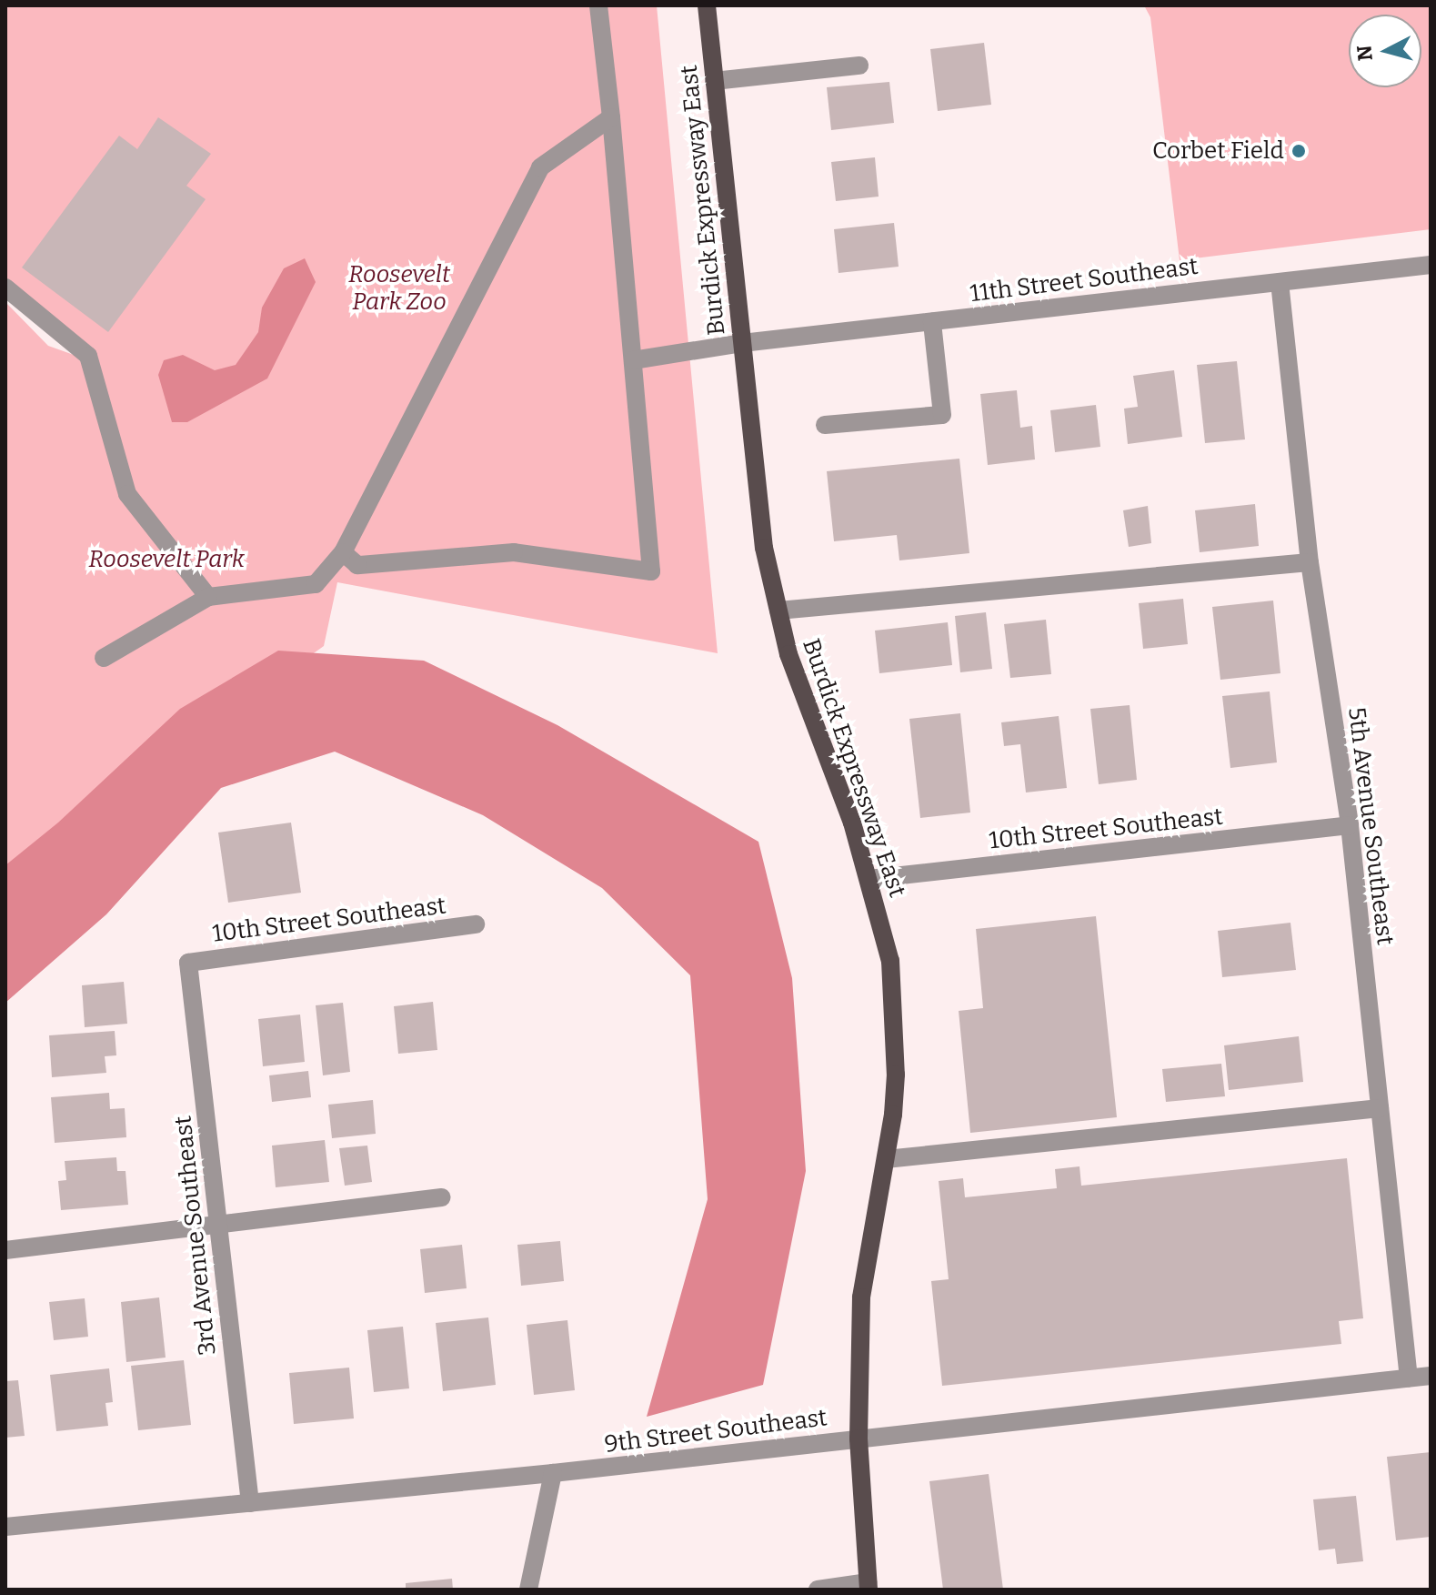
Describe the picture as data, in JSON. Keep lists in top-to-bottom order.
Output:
{
  "streets": {
    "main road": ["Burdick Expressway East"],
    "street": [
      "11th Street Southeast",
      "5th Avenue Southeast",
      "10th Street Southeast",
      "3rd Avenue Southeast",
      "9th Street Southeast"
    ]
  },
  "crossings": [
    ["Burdick Expressway East", "11th Street Southeast"],
    ["Burdick Expressway East", "10th Street Southeast"],
    ["Burdick Expressway East", "9th Street Southeast"],
    ["11th Street Southeast", "5th Avenue Southeast"],
    ["5th Avenue Southeast", "10th Street Southeast"],
    ["5th Avenue Southeast", "9th Street Southeast"],
    ["10th Street Southeast", "3rd Avenue Southeast"],
    ["3rd Avenue Southeast", "9th Street Southeast"]
  ],
  "parks": ["Roosevelt Park Zoo", "Roosevelt Park"],
  "places": ["Corbet Field"],
  "north": "left"
}
